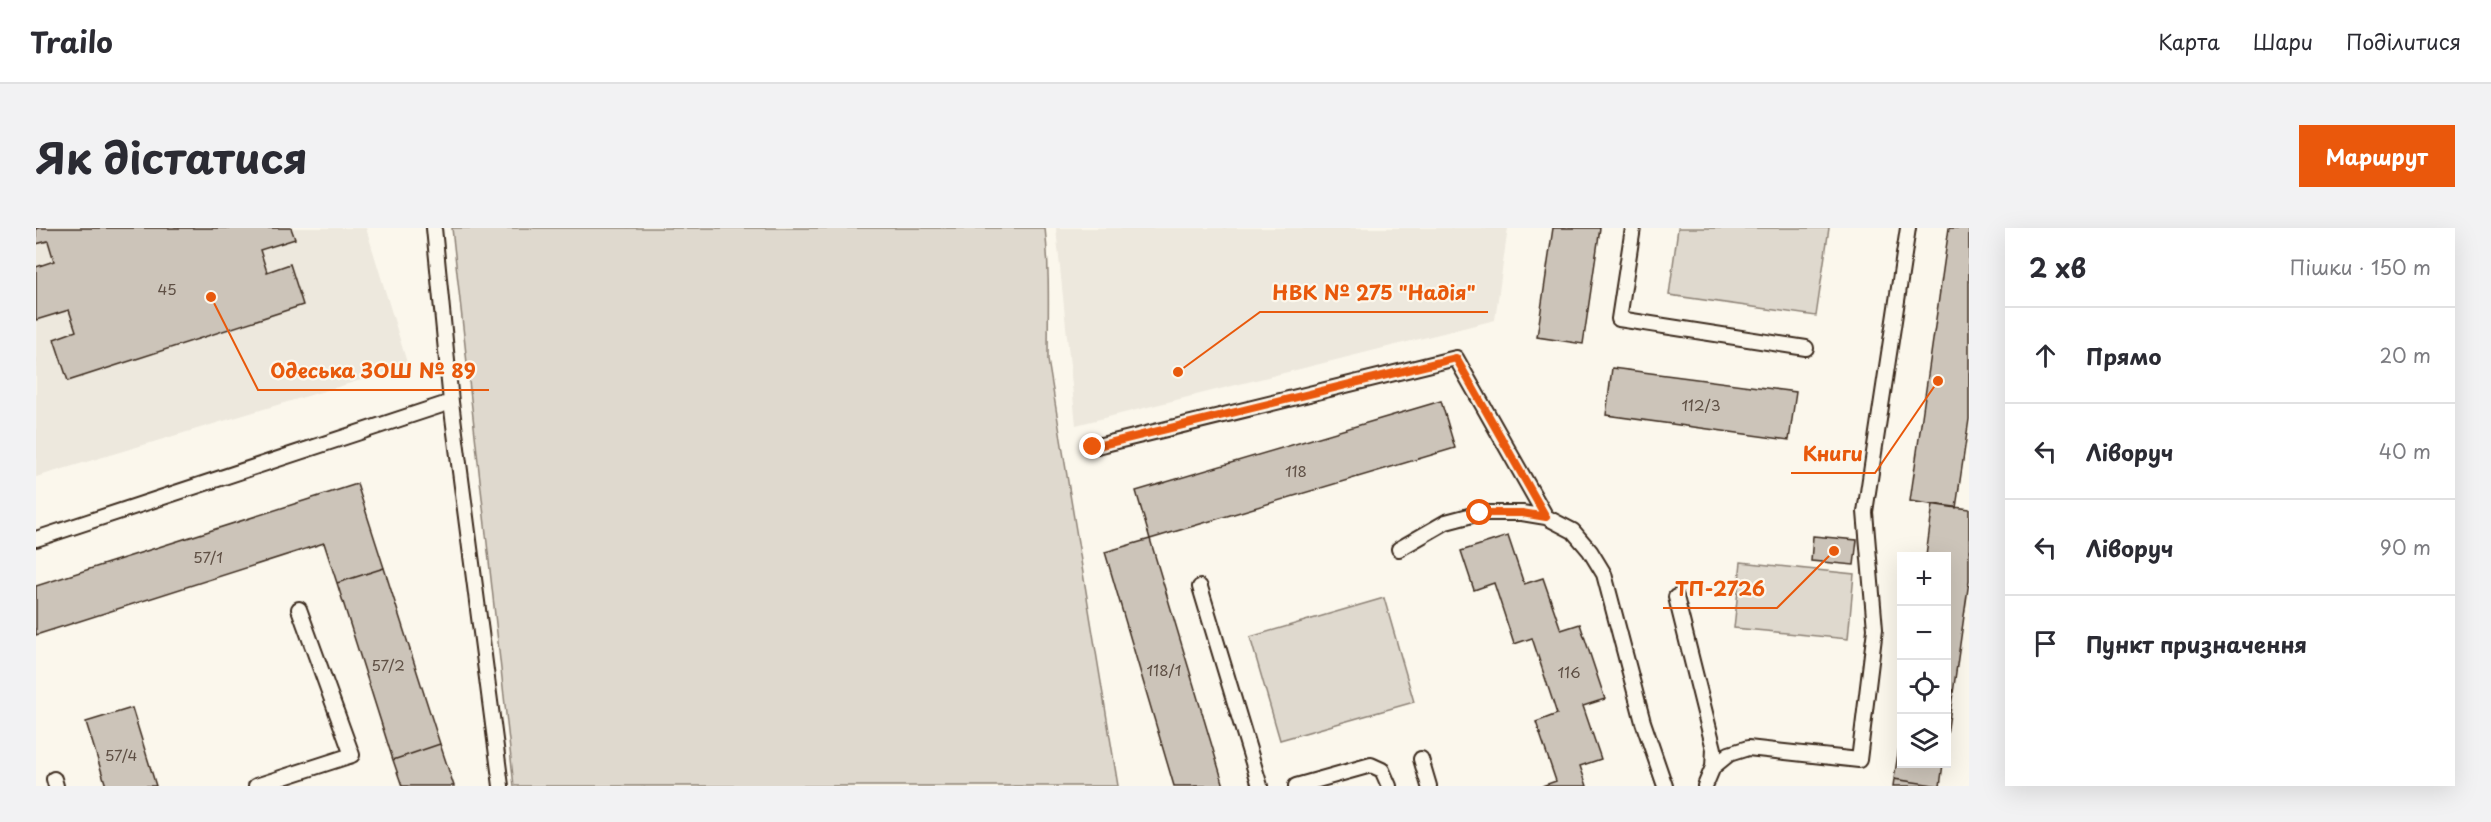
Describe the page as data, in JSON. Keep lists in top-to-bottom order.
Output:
{
  "places": [
    "Одеська ЗОШ № 89",
    "НВК № 275 \"Надія\"",
    "Книги",
    "ТП-2726"
  ],
  "house_numbers": [
    "45",
    "112/3",
    "118",
    "57/1",
    "57/2",
    "118/1",
    "116",
    "57/4"
  ],
  "page": {
    "header": "Trailo",
    "nav": ["Карта", "Шари", "Поділитися"],
    "title": "Як дістатися",
    "buttons": "Маршрут",
    "heading": ["2 хв", "Пішки · 150 m"],
    "list": [
      ["Прямо", "20 m"],
      ["Ліворуч", "40 m"],
      ["Ліворуч", "90 m"],
      "Пункт призначення"
    ],
    "map_buttons": ["+", "−"]
  }
}
